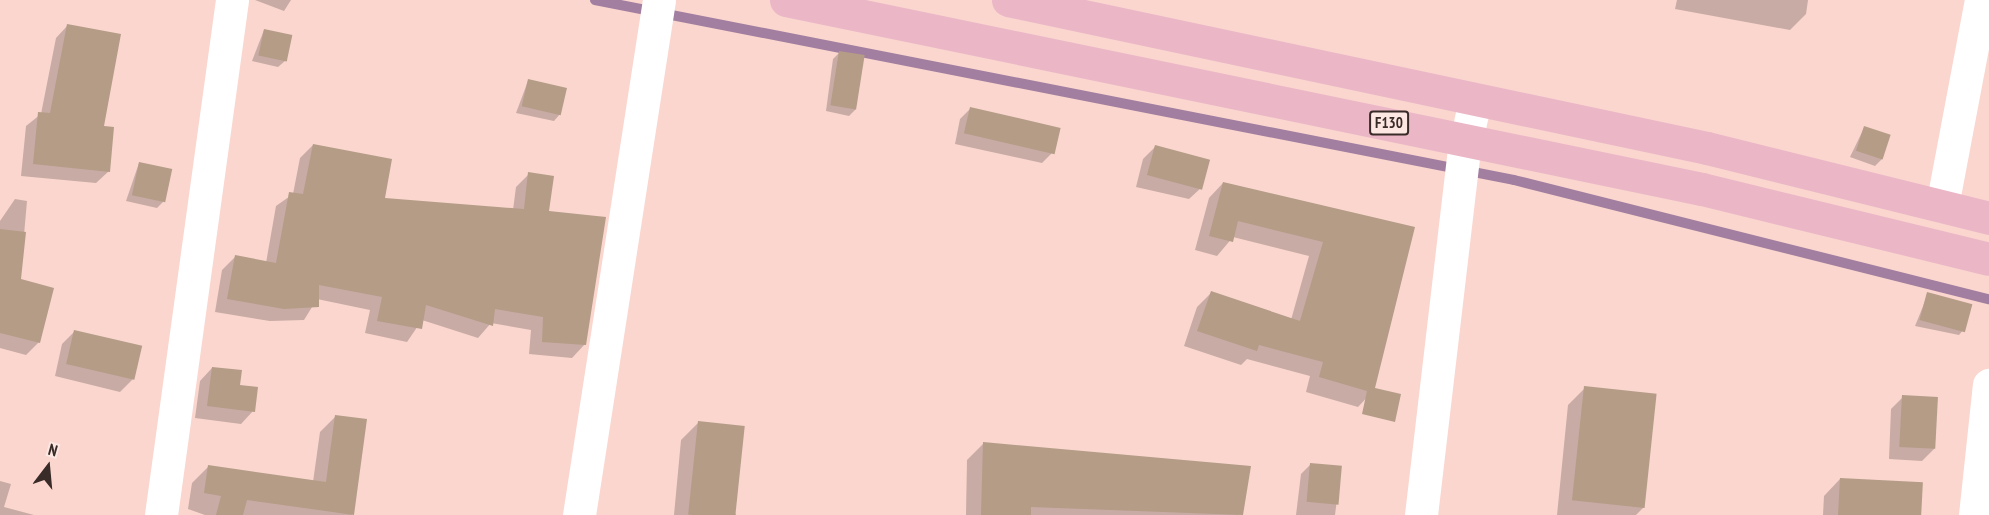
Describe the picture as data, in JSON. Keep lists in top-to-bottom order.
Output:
{
  "streets": {
    "main road": ["F130"]
  },
  "north": "top"
}
